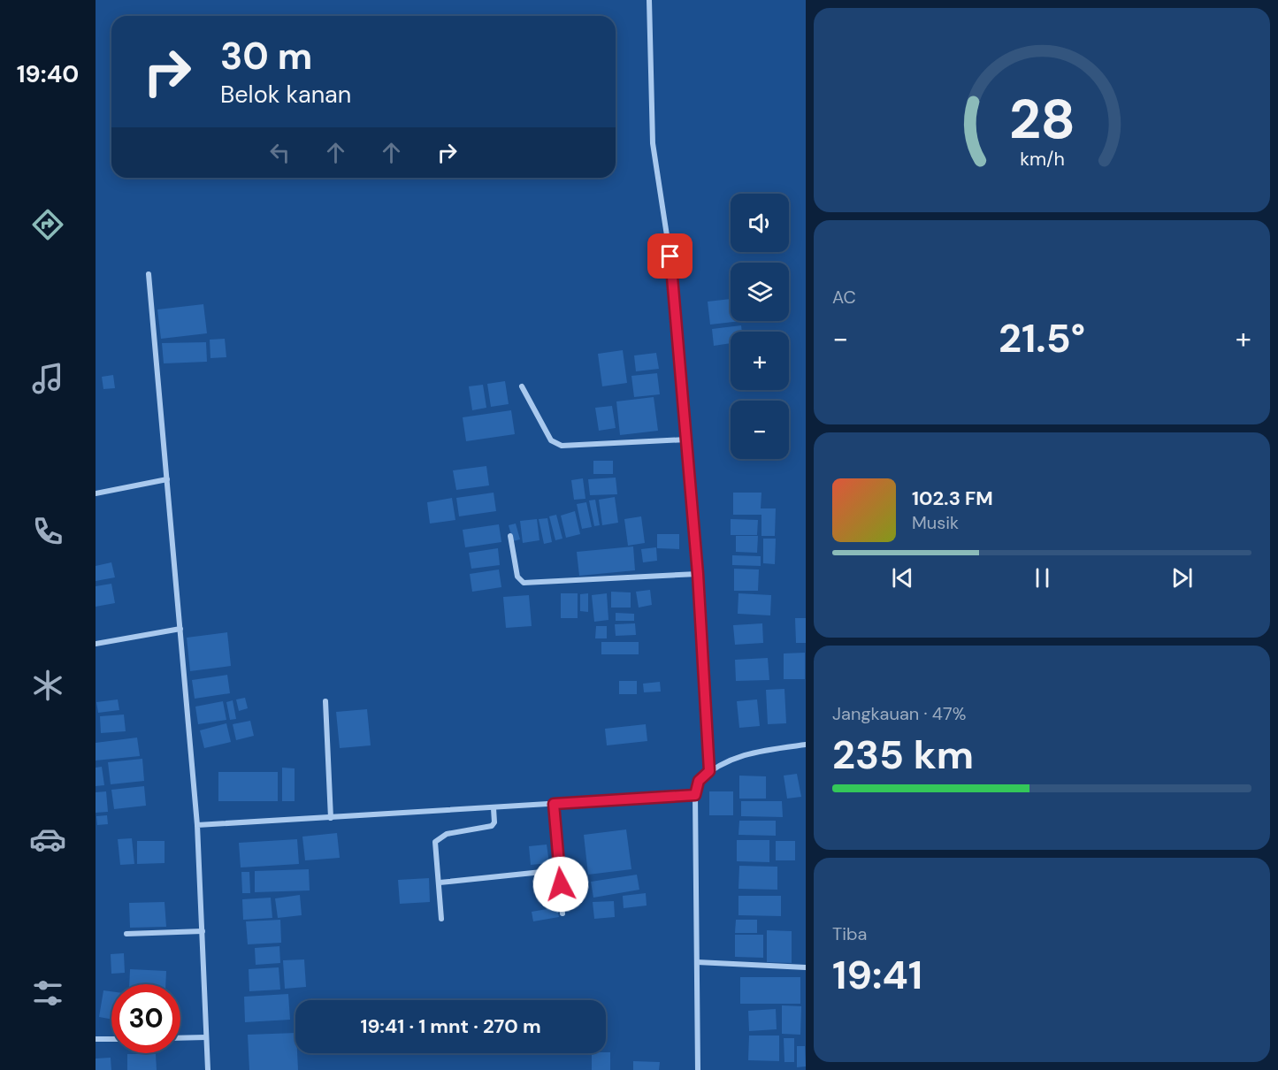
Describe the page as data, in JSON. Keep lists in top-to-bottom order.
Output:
{
  "page": {
    "tabs": "19:40",
    "turn": ["30 m", "Belok kanan"],
    "map_buttons": ["+", "−"],
    "tile": [
      "AC",
      ["Jangkauan · 47%", "235 km"],
      ["Tiba", "19:41"]
    ],
    "heat": ["−", "21.5°", "+"],
    "song": ["102.3 FM", "Musik"],
    "limit": "30",
    "trip": "19:41 · 1 mnt · 270 m",
    "gauge": ["28", "km/h"]
  }
}
